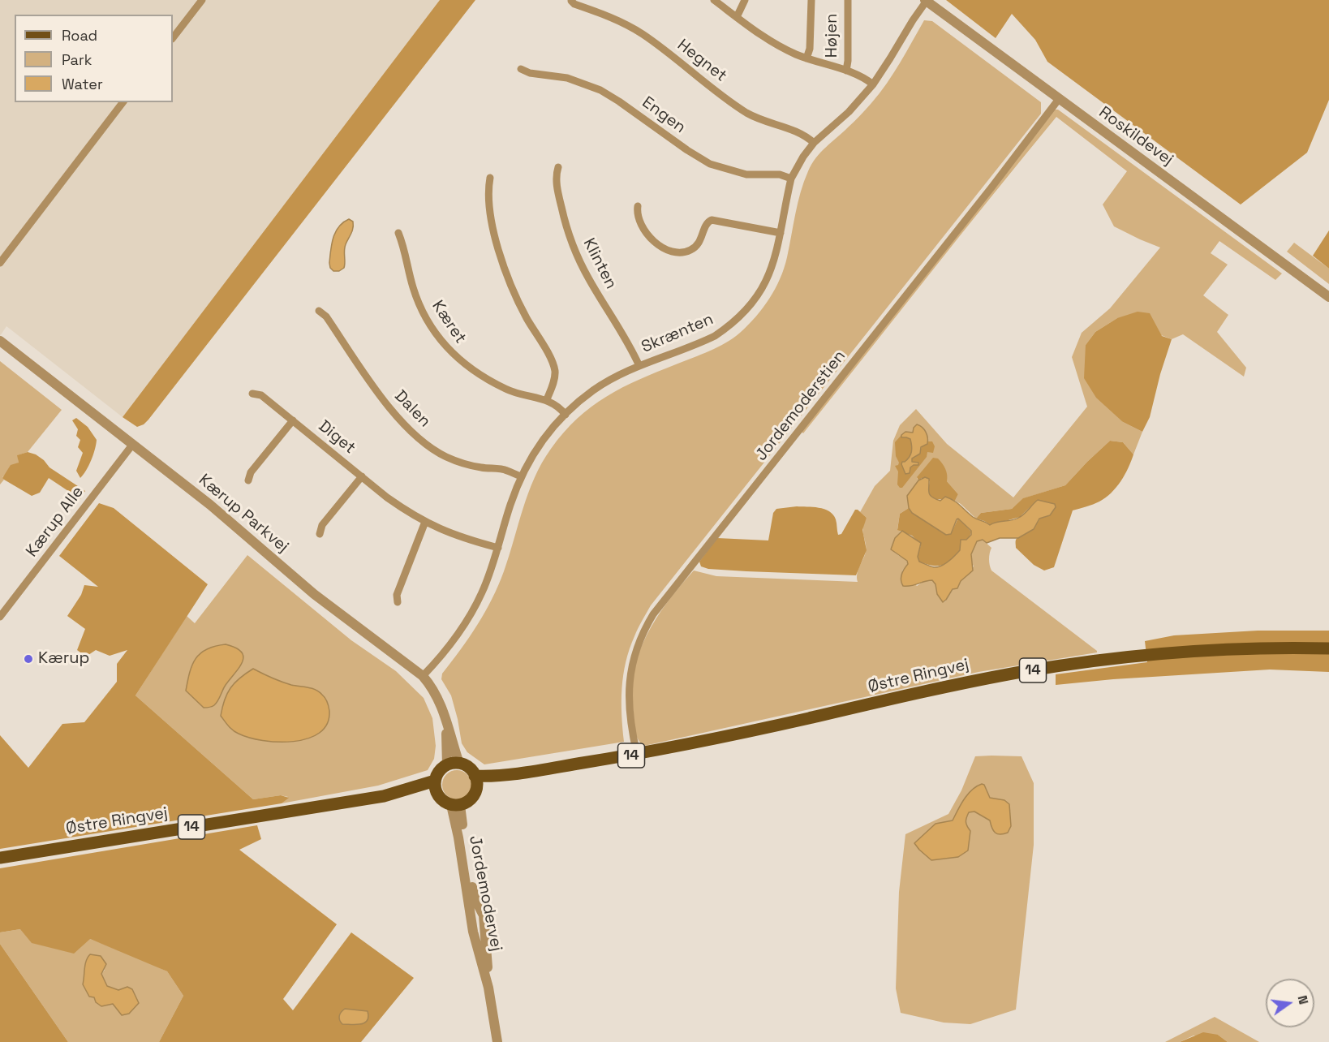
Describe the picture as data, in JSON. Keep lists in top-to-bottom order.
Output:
{
  "streets": {
    "main road": ["14", "Østre Ringvej"],
    "street": [
      "Højen",
      "Hegnet",
      "Engen",
      "Roskildevej",
      "Klinten",
      "Kæret",
      "Skrænten",
      "Jordemoderstien",
      "Dalen",
      "Diget",
      "Kærup Parkvej",
      "Kærup Alle",
      "Jordemodervej"
    ]
  },
  "crossings": [
    ["Højen", "Skrænten"],
    ["Hegnet", "Skrænten"],
    ["Engen", "Skrænten"],
    ["Roskildevej", "Skrænten"],
    ["Roskildevej", "Jordemoderstien"],
    ["Klinten", "Skrænten"],
    ["Skrænten", "Dalen"],
    ["Skrænten", "Diget"],
    ["Skrænten", "Kærup Parkvej"],
    ["Jordemoderstien", "Østre Ringvej"],
    ["Kærup Parkvej", "Kærup Alle"],
    ["Kærup Parkvej", "Østre Ringvej"],
    ["Kærup Parkvej", "Jordemodervej"],
    ["Østre Ringvej", "Jordemodervej"]
  ],
  "places": ["Kærup"],
  "legend": ["Road", "Park", "Water"],
  "north": "right"
}
